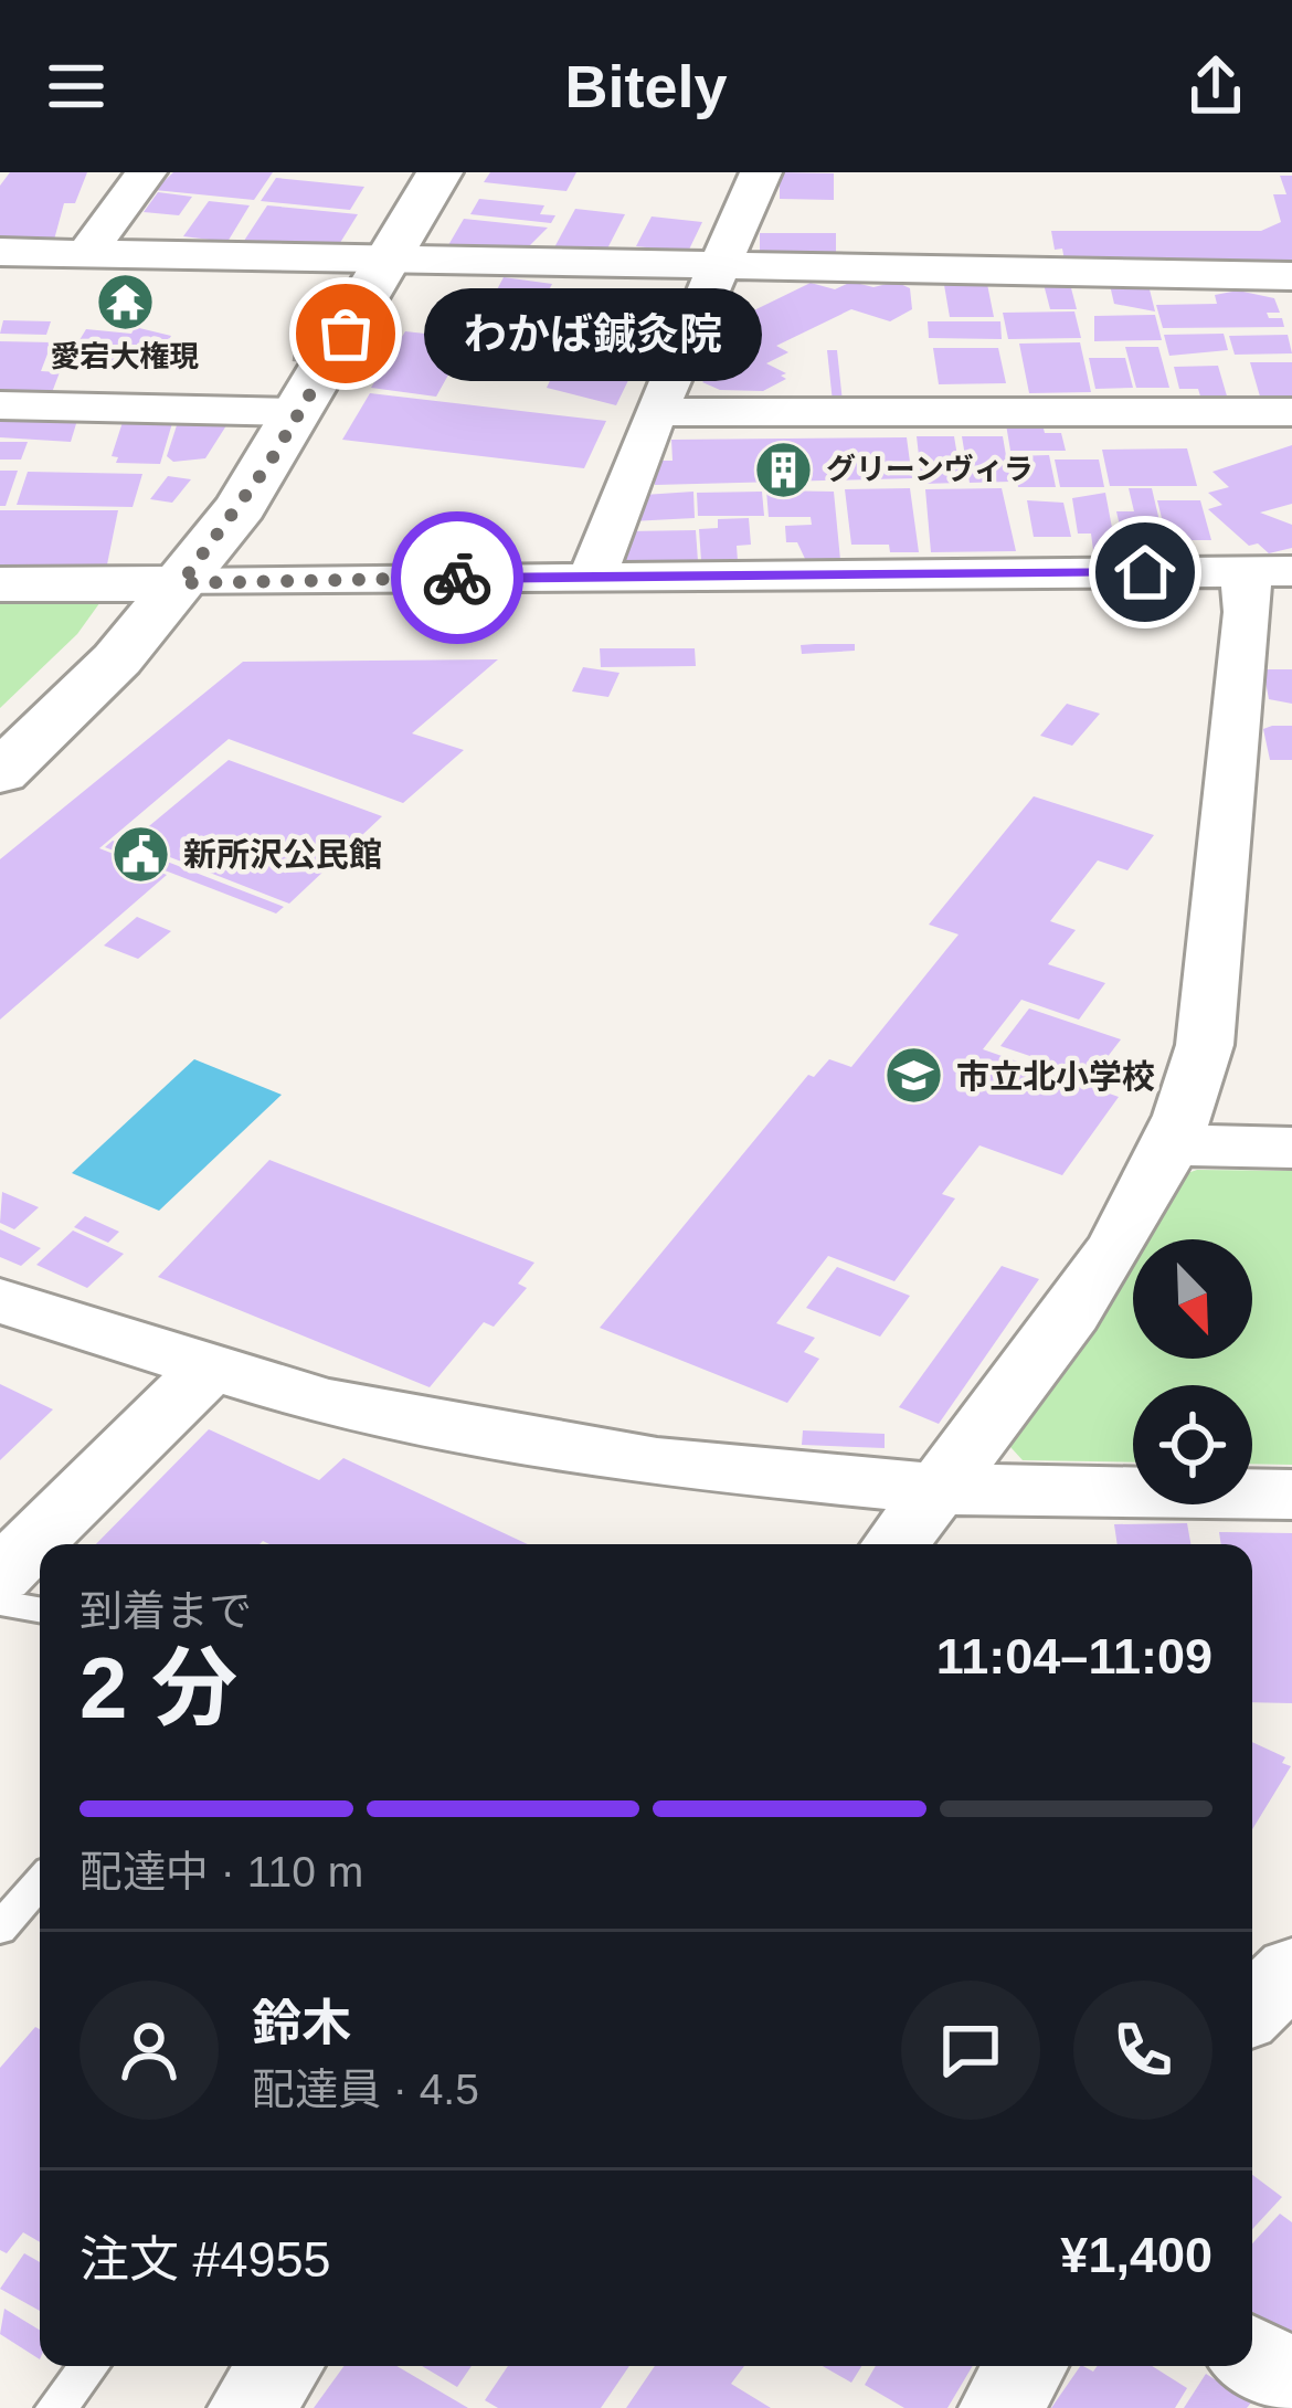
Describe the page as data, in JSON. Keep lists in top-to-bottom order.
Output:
{
  "places": {
    "temple": ["愛宕大権現"],
    "other": ["わかば鍼灸院"],
    "building": ["グリーンヴィラ"],
    "public building": ["新所沢公民館"],
    "school or university": ["市立北小学校"]
  },
  "north": "bottom right",
  "page": {
    "header": "Bitely",
    "bubble": "わかば鍼灸院",
    "heading": ["2 分", "到着まで", "11:04–11:09"],
    "panel": [
      "鈴木",
      "配達員 · 4.5",
      "注文 #4955",
      "¥1,400"
    ],
    "bar": "配達中 · 110 m"
  }
}
